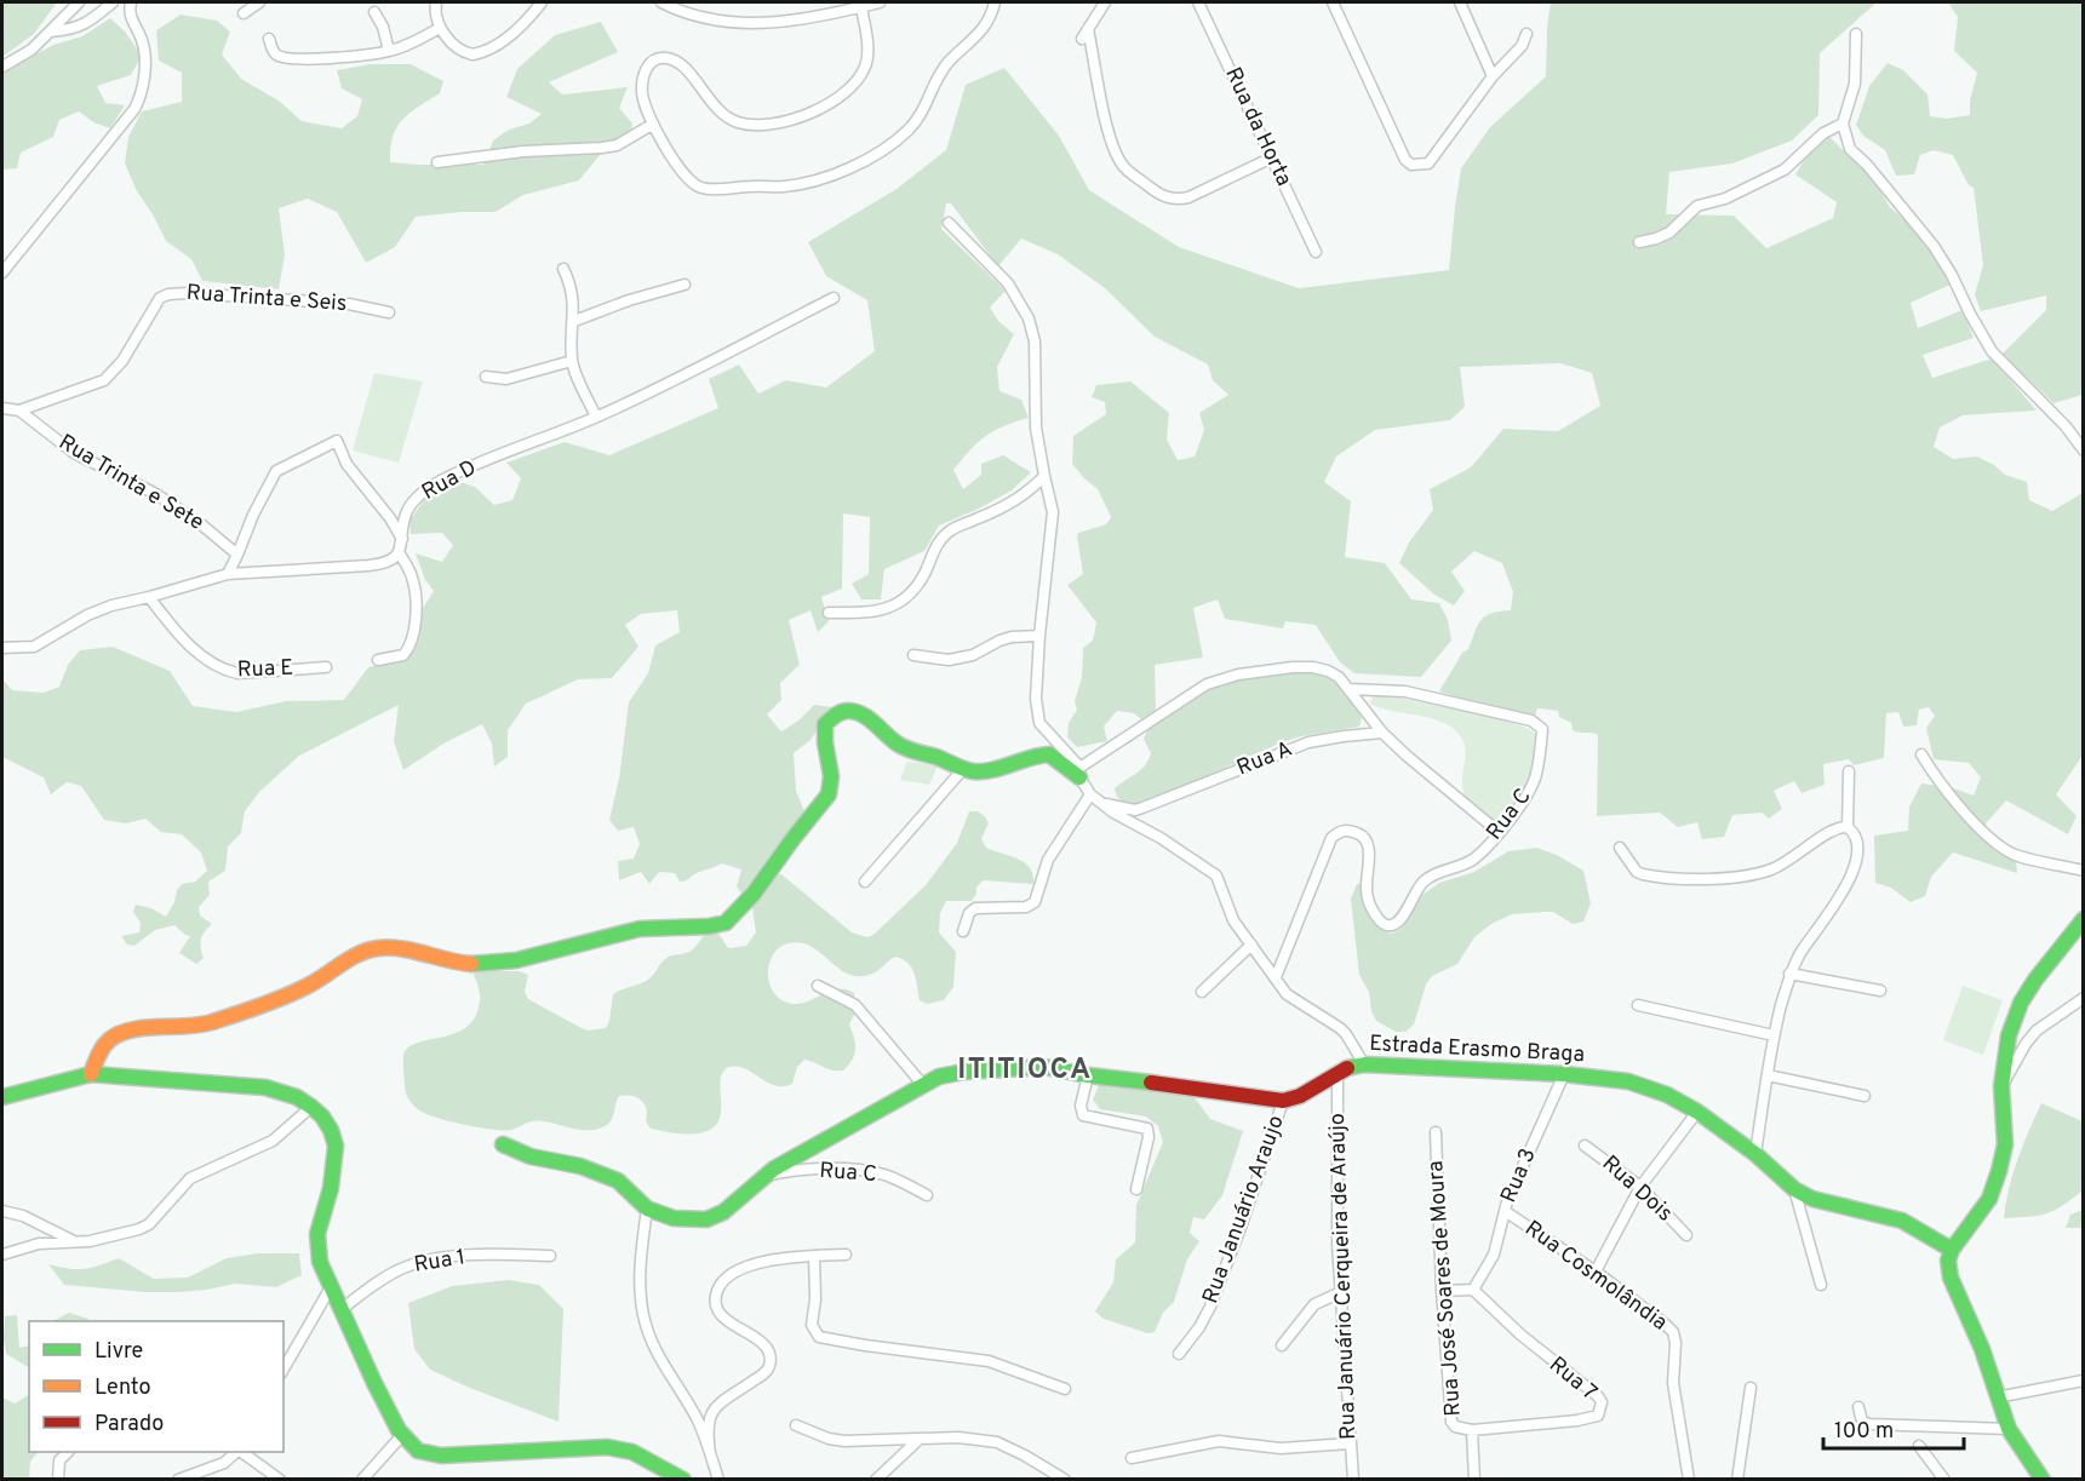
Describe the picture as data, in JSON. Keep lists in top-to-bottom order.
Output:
{
  "streets": {
    "street": [
      "Rua da Horta",
      "Rua Trinta e Seis",
      "Rua D",
      "Rua Trinta e Sete",
      "Rua E",
      "Rua A",
      "Rua C",
      "Estrada Erasmo Braga",
      "Rua 3",
      "Rua Dois",
      "Rua Januário Araujo",
      "Rua 1",
      "Rua Januário Cerqueira de Araújo",
      "Rua Cosmolândia",
      "Rua José Soares de Moura",
      "Rua 7"
    ]
  },
  "crossings": [
    ["Rua Trinta e Seis", "Rua Trinta e Sete"],
    ["Estrada Erasmo Braga", "Rua 3"],
    ["Estrada Erasmo Braga", "Rua Januário Araujo"],
    ["Estrada Erasmo Braga", "Rua Januário Cerqueira de Araújo"],
    ["Rua 3", "Rua Cosmolândia"],
    ["Rua 3", "Rua 7"],
    ["Rua José Soares de Moura", "Rua 7"]
  ],
  "districts": ["ITITIOCA"],
  "legend": ["Livre", "Lento", "Parado"],
  "scale_bar": "100 m"
}
